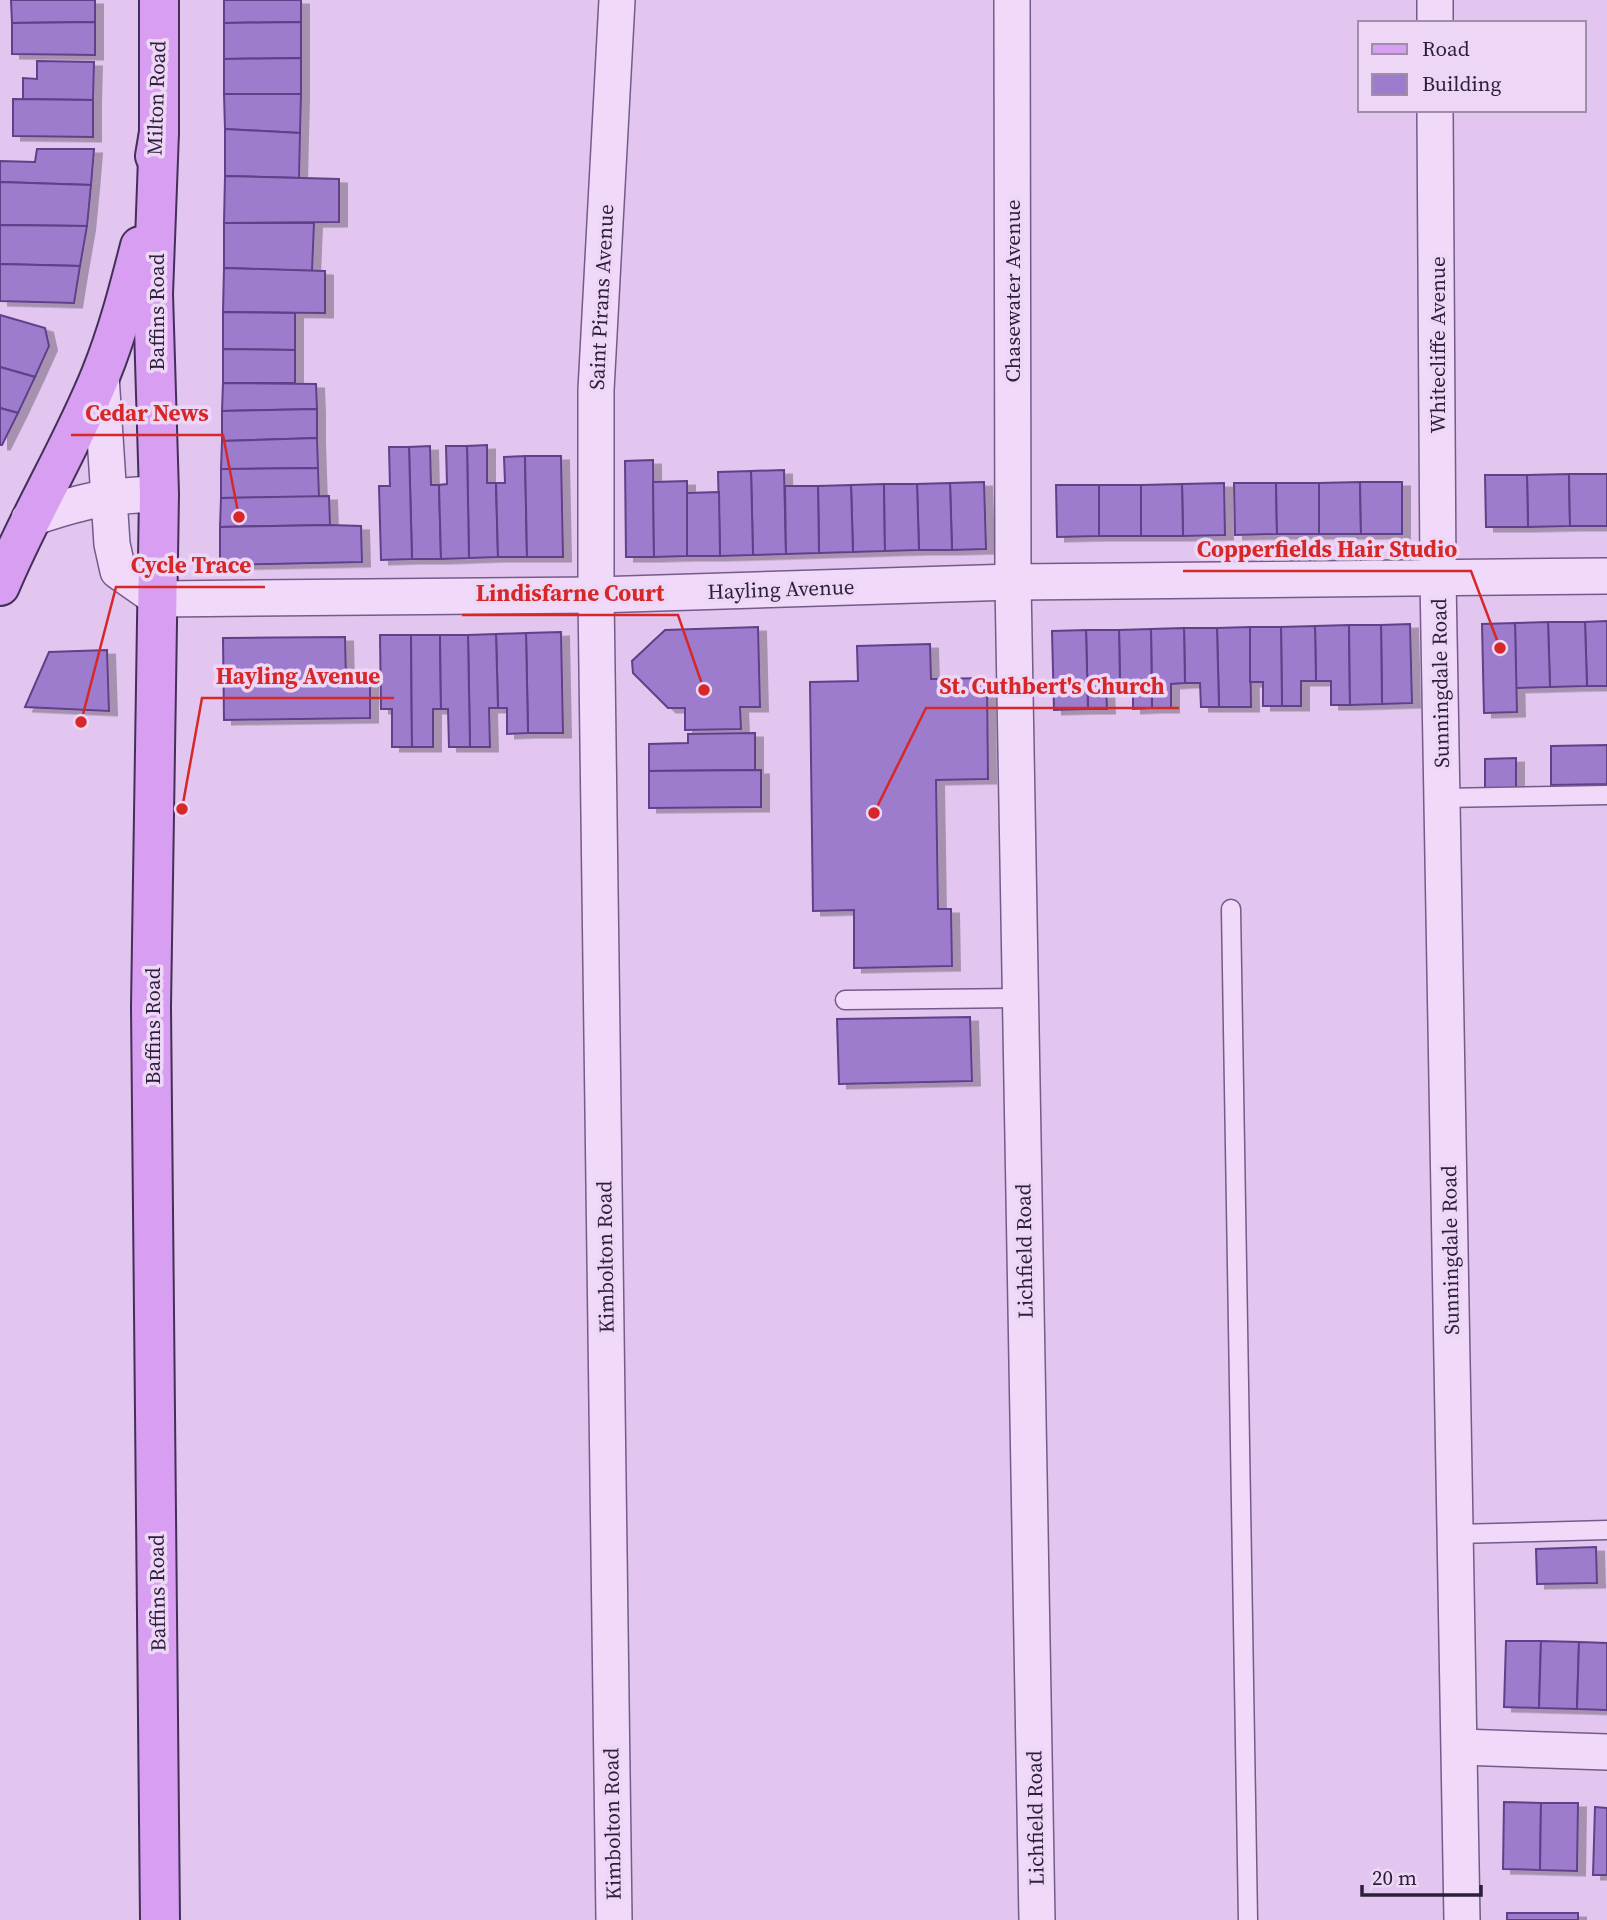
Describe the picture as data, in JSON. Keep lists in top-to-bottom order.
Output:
{
  "streets": {
    "main road": ["Milton Road", "Baffins Road"],
    "street": [
      "Chasewater Avenue",
      "Saint Pirans Avenue",
      "Whitecliffe Avenue",
      "Hayling Avenue",
      "Sunningdale Road",
      "Lichfield Road",
      "Kimbolton Road"
    ]
  },
  "crossings": [
    ["Milton Road", "Baffins Road"],
    ["Chasewater Avenue", "Hayling Avenue"],
    ["Chasewater Avenue", "Lichfield Road"],
    ["Saint Pirans Avenue", "Hayling Avenue"],
    ["Saint Pirans Avenue", "Kimbolton Road"],
    ["Baffins Road", "Hayling Avenue"],
    ["Whitecliffe Avenue", "Hayling Avenue"],
    ["Whitecliffe Avenue", "Sunningdale Road"],
    ["Hayling Avenue", "Sunningdale Road"],
    ["Hayling Avenue", "Lichfield Road"],
    ["Hayling Avenue", "Kimbolton Road"]
  ],
  "places": [
    "Cedar News",
    "Copperfields Hair Studio",
    "Lindisfarne Court",
    "Cycle Trace",
    "Hayling Avenue",
    "St. Cuthbert's Church"
  ],
  "legend": ["Road", "Building"],
  "scale_bar": "20 m"
}
